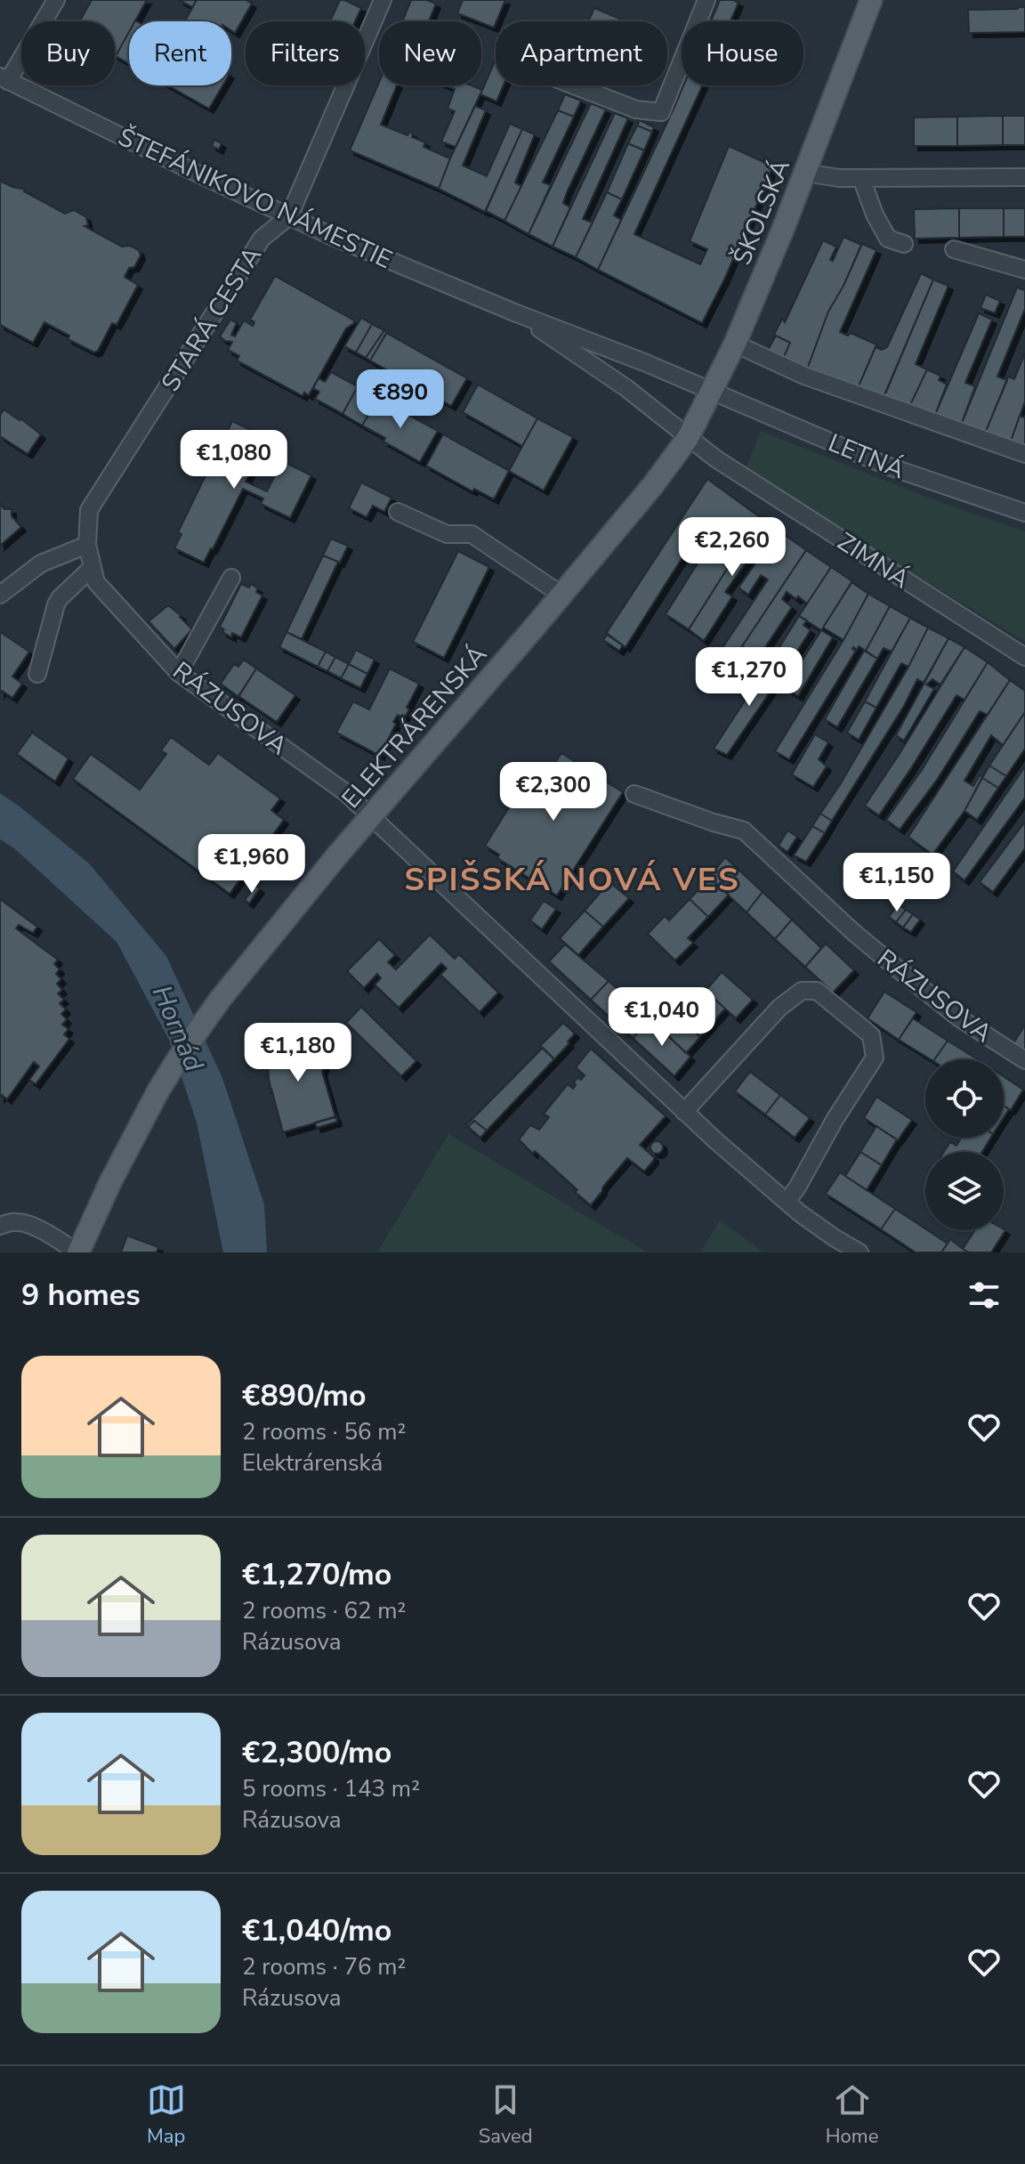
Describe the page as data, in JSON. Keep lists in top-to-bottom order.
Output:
{
  "streets": {
    "main road": ["ŠKOLSKÁ", "ELEKTRÁRENSKÁ"],
    "street": [
      "ŠTEFÁNIKOVO NÁMESTIE",
      "STARÁ CESTA",
      "LETNÁ",
      "ZIMNÁ",
      "RÁZUSOVA"
    ]
  },
  "crossings": [
    ["ŠTEFÁNIKOVO NÁMESTIE", "ŠKOLSKÁ"],
    ["ŠTEFÁNIKOVO NÁMESTIE", "STARÁ CESTA"],
    ["ŠTEFÁNIKOVO NÁMESTIE", "LETNÁ"],
    ["ŠTEFÁNIKOVO NÁMESTIE", "ZIMNÁ"],
    ["ŠTEFÁNIKOVO NÁMESTIE", "ELEKTRÁRENSKÁ"],
    ["ŠKOLSKÁ", "LETNÁ"],
    ["ŠKOLSKÁ", "ZIMNÁ"],
    ["ŠKOLSKÁ", "ELEKTRÁRENSKÁ"],
    ["STARÁ CESTA", "RÁZUSOVA"],
    ["ZIMNÁ", "ELEKTRÁRENSKÁ"],
    ["RÁZUSOVA", "ELEKTRÁRENSKÁ"]
  ],
  "districts": ["SPIŠSKÁ NOVÁ VES"],
  "water": ["Hornád"],
  "page": {
    "chip": [
      "Buy",
      "Rent",
      "Filters",
      "New",
      "Apartment",
      "House"
    ],
    "price": [
      "€890",
      "€1,080",
      "€2,260",
      "€1,270",
      "€2,300",
      "€1,960",
      "€1,150",
      "€1,040",
      "€1,180"
    ],
    "heading": "9 homes",
    "list": [
      {
        "name": "€890/mo",
        "note": "2 rooms · 56 m² · Elektrárenská"
      },
      {
        "name": "€1,270/mo",
        "note": "2 rooms · 62 m² · Rázusova"
      },
      {
        "name": "€2,300/mo",
        "note": "5 rooms · 143 m² · Rázusova"
      },
      {
        "name": "€1,040/mo",
        "note": "2 rooms · 76 m² · Rázusova"
      }
    ],
    "tabs": ["Map", "Saved", "Home"]
  }
}
